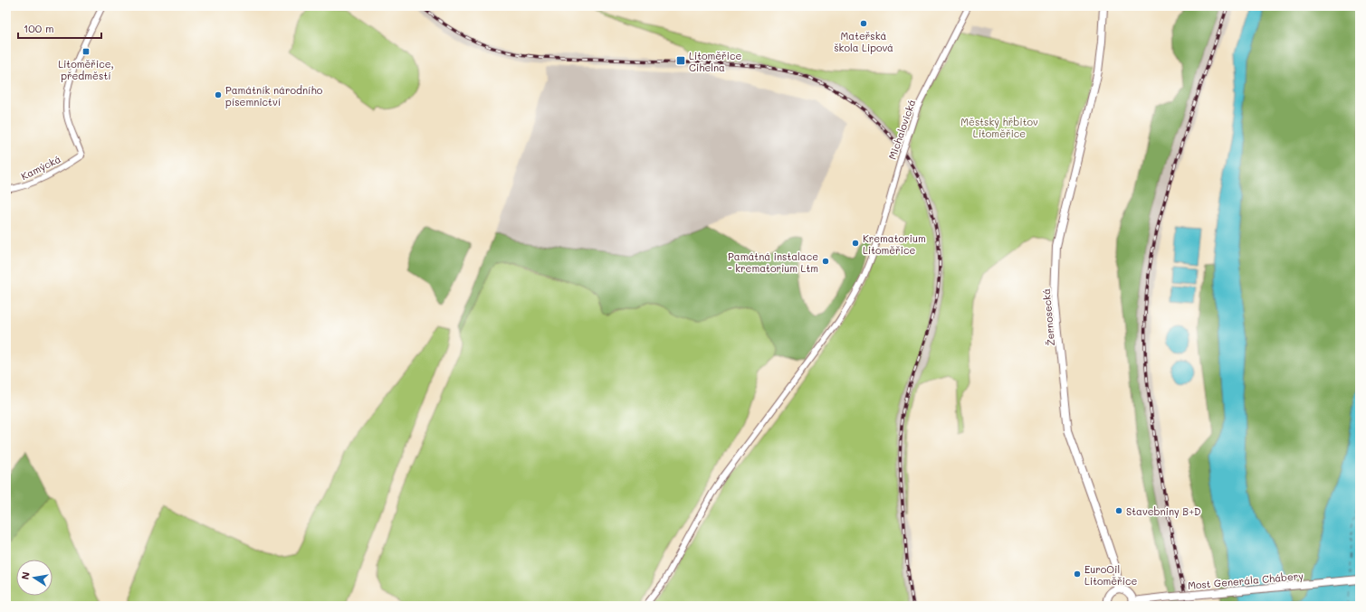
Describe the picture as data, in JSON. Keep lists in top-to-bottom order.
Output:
{
  "streets": {
    "main road": ["Žernosecká", "Most Generála Chábery"],
    "street": ["Michalovická", "Kamýcká"]
  },
  "parks": ["Městský hřbitov Litoměřice"],
  "places": {
    "other": [
      "Mateřská škola Lipová",
      "Památník národního písemnictví",
      "Krematorium Litoměřice",
      "Památná instalace - krematorium Ltm",
      "Stavebniny B+D",
      "EuroOil Litoměřice"
    ],
    "transit": ["Litoměřice, předměstí", "Litoměřice Cihelna"]
  },
  "scale_bar": "100 m",
  "north": "left"
}
